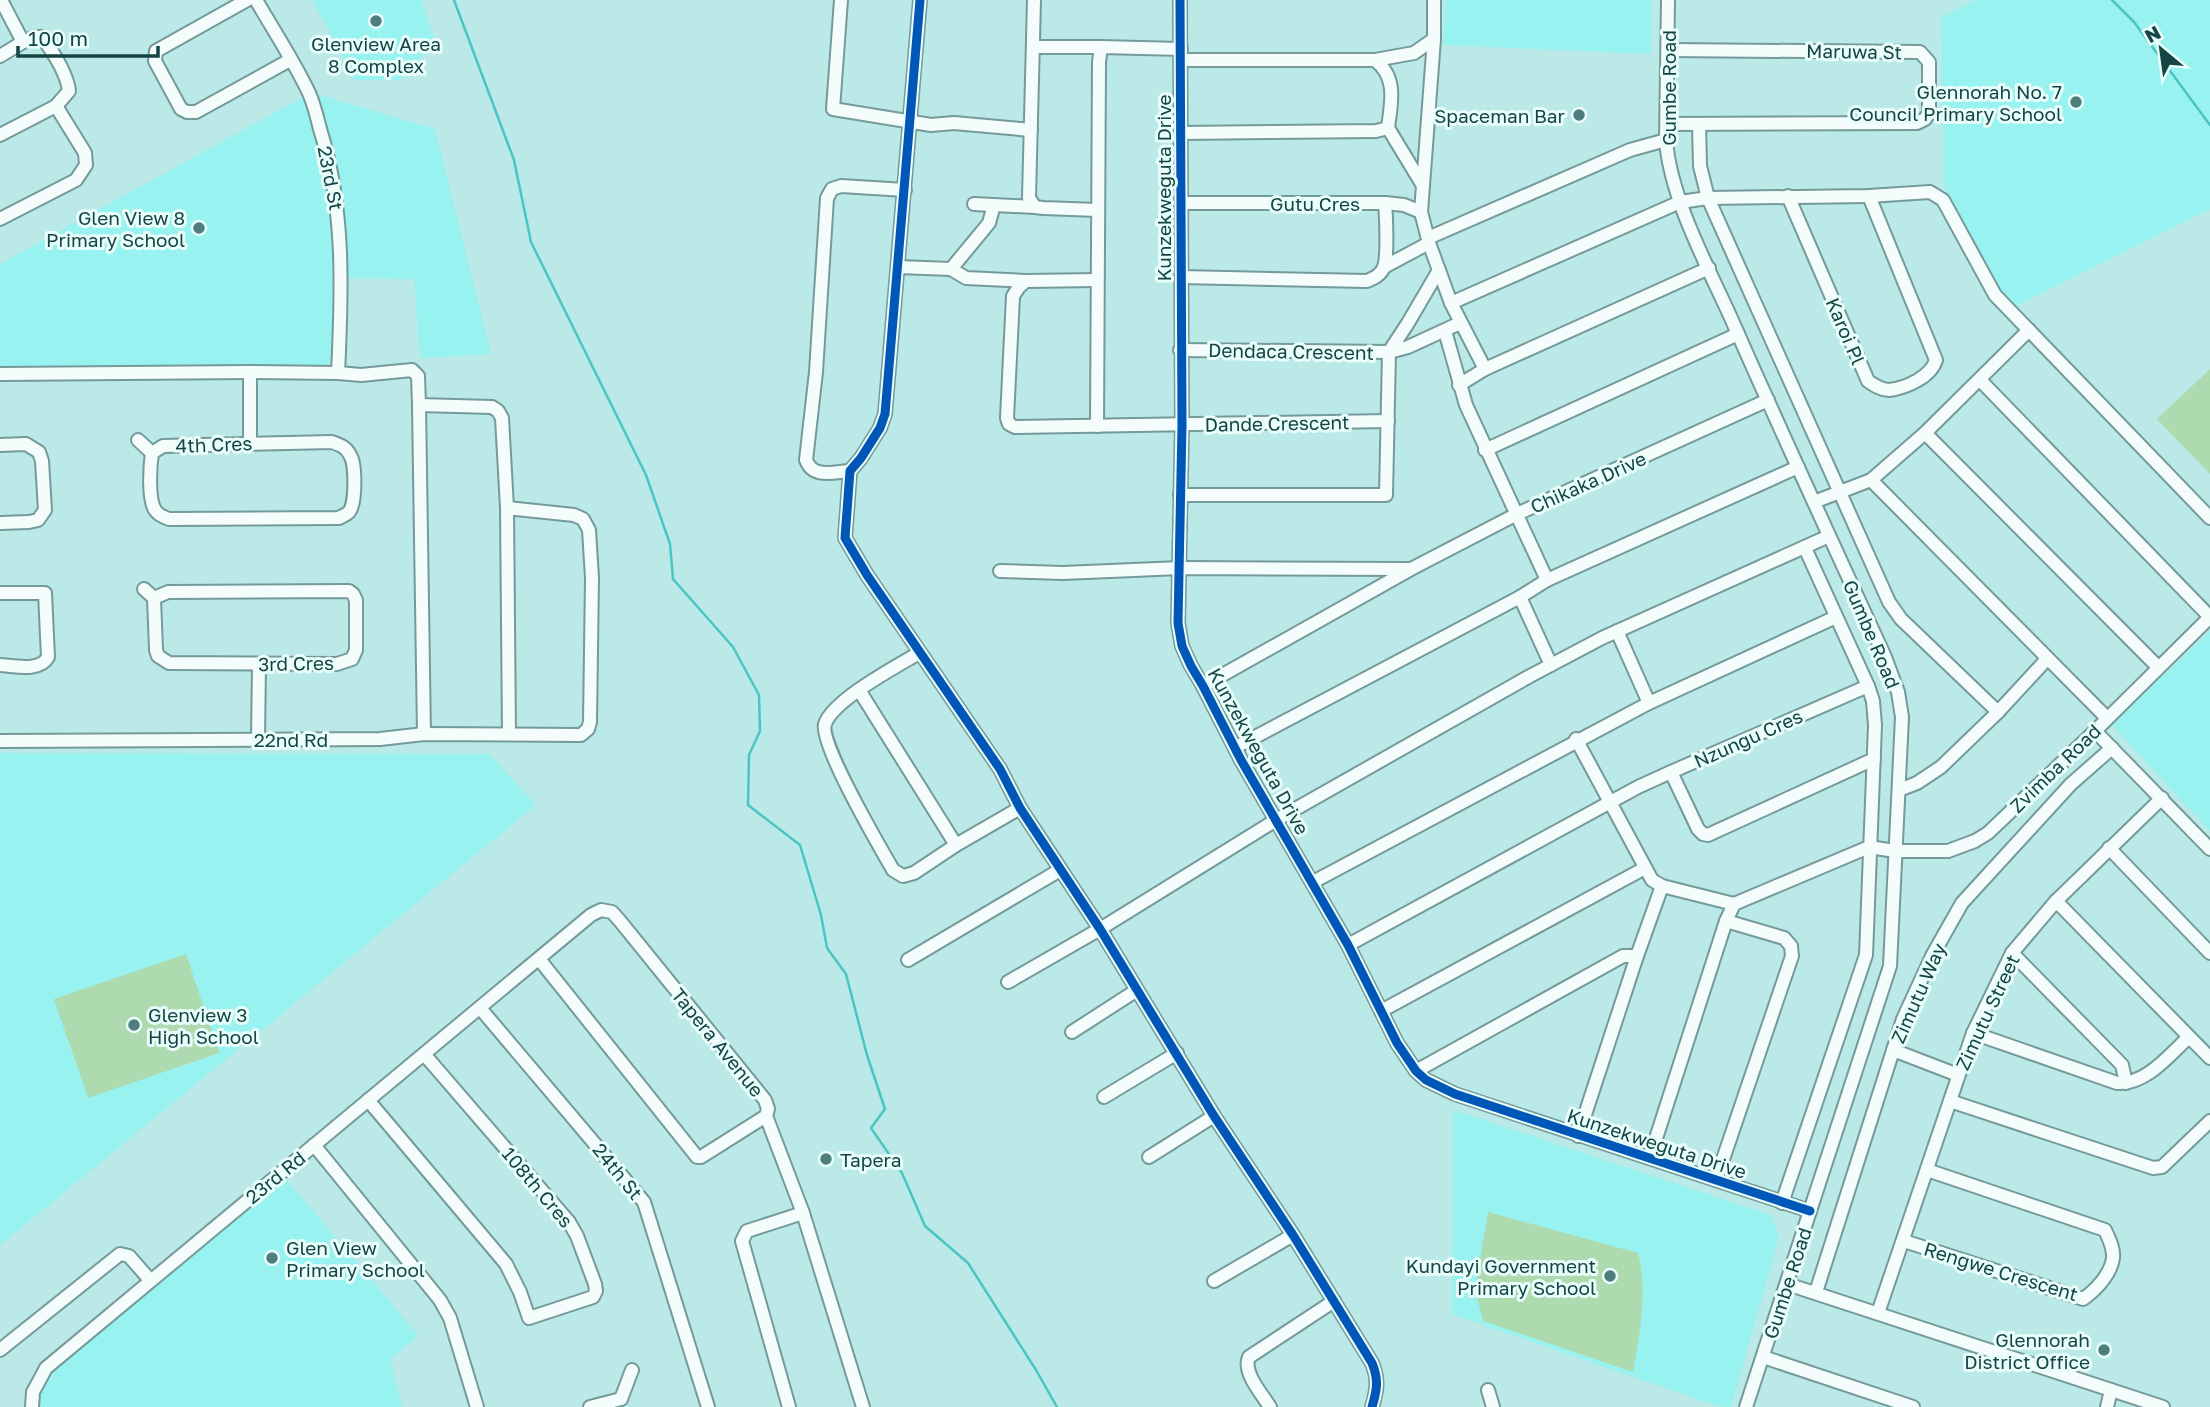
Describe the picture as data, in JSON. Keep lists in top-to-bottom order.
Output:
{
  "streets": {
    "street": [
      "Maruwa St",
      "Gumbe Road",
      "23rd St",
      "Kunzekweguta Drive",
      "Gutu Cres",
      "Karoi Pl",
      "Dendaca Crescent",
      "Dande Crescent",
      "4th Cres",
      "Chikaka Drive",
      "3rd Cres",
      "Nzungu Cres",
      "22nd Rd",
      "Zvimba Road",
      "Zimutu Way",
      "Zimutu Street",
      "Tapera Avenue",
      "24th St",
      "23rd Rd",
      "108th Cres",
      "Rengwe Crescent"
    ]
  },
  "crossings": [
    ["Maruwa St", "Gumbe Road"],
    ["Gumbe Road", "Kunzekweguta Drive"],
    ["Gumbe Road", "Chikaka Drive"],
    ["Gumbe Road", "Zvimba Road"],
    ["Kunzekweguta Drive", "Gutu Cres"],
    ["Kunzekweguta Drive", "Dendaca Crescent"],
    ["Kunzekweguta Drive", "Dande Crescent"],
    ["Kunzekweguta Drive", "Chikaka Drive"],
    ["Dendaca Crescent", "Dande Crescent"],
    ["Zimutu Street", "Rengwe Crescent"],
    ["Tapera Avenue", "23rd Rd"],
    ["24th St", "23rd Rd"],
    ["23rd Rd", "108th Cres"]
  ],
  "places": [
    "Glenview Area 8 Complex",
    "Glennorah No. 7 Council Primary School",
    "Spaceman Bar",
    "Glen View 8 Primary School",
    "Glenview 3 High School",
    "Tapera",
    "Glen View Primary School",
    "Kundayi Government Primary School",
    "Glennorah District Office"
  ],
  "scale_bar": "100 m",
  "north": "top left"
}
